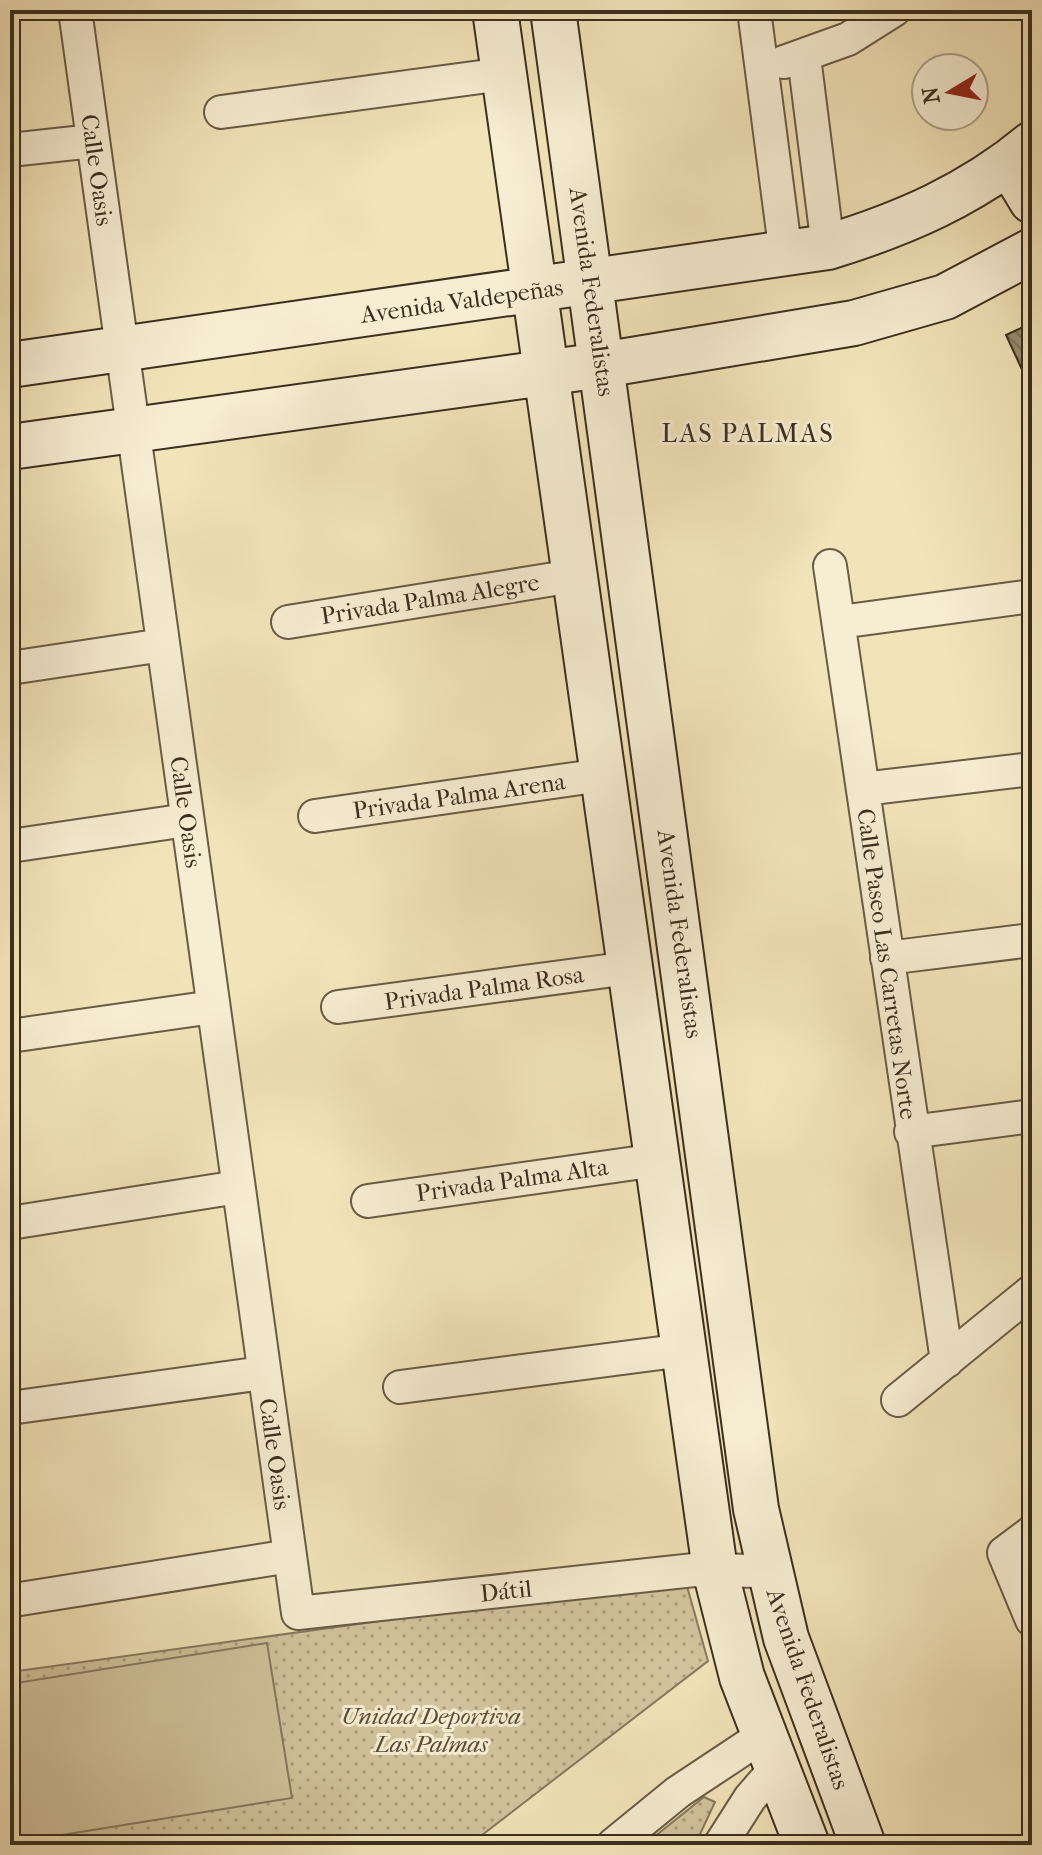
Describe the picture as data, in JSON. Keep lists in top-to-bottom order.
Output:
{
  "streets": {
    "street": [
      "Calle Oasis",
      "Avenida Federalistas",
      "Avenida Valdepeñas",
      "Privada Palma Alegre",
      "Privada Palma Arena",
      "Calle Paseo Las Carretas Norte",
      "Privada Palma Rosa",
      "Privada Palma Alta",
      "Dátil"
    ]
  },
  "crossings": [
    ["Calle Oasis", "Avenida Valdepeñas"],
    ["Calle Oasis", "Dátil"],
    ["Avenida Federalistas", "Avenida Valdepeñas"],
    ["Avenida Federalistas", "Dátil"]
  ],
  "districts": ["LAS PALMAS"],
  "parks": ["Unidad Deportiva Las Palmas"],
  "north": "left"
}
